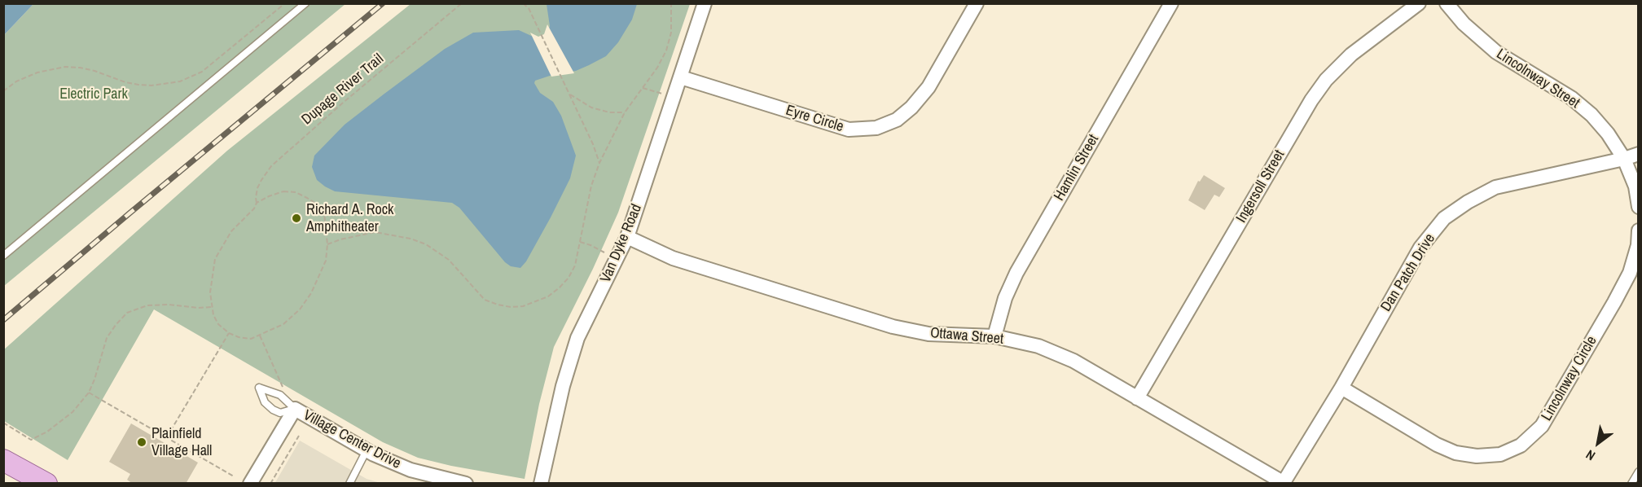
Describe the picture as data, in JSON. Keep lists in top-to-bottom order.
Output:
{
  "streets": {
    "street": [
      "Lincolnway Street",
      "Eyre Circle",
      "Hamlin Street",
      "Ingersoll Street",
      "Van Dyke Road",
      "Dan Patch Drive",
      "Ottawa Street",
      "Lincolnway Circle",
      "Village Center Drive"
    ],
    "path": ["Dupage River Trail"]
  },
  "crossings": [
    ["Lincolnway Street", "Dan Patch Drive"],
    ["Eyre Circle", "Van Dyke Road"],
    ["Hamlin Street", "Ottawa Street"],
    ["Ingersoll Street", "Ottawa Street"],
    ["Van Dyke Road", "Ottawa Street"],
    ["Dan Patch Drive", "Ottawa Street"],
    ["Dan Patch Drive", "Lincolnway Circle"]
  ],
  "parks": ["Electric Park"],
  "places": ["Richard A. Rock Amphitheater", "Plainfield Village Hall"],
  "north": "bottom left"
}
